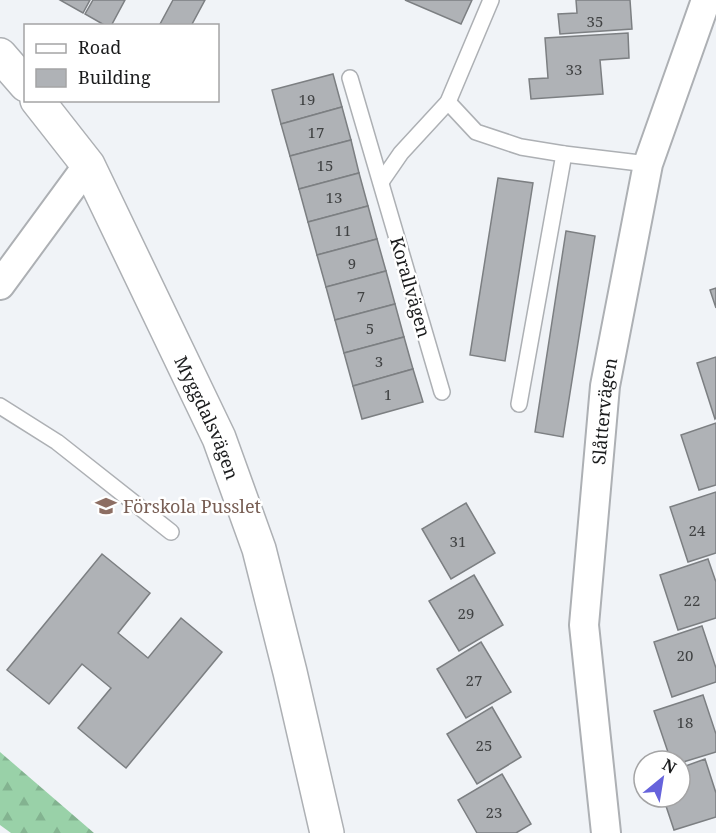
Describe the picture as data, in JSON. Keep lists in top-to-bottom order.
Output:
{
  "streets": {
    "street": ["Slåttervägen", "Myggdalsvägen"],
    "lane": ["Korallvägen"]
  },
  "places": {
    "school or university": ["Förskola Pusslet"]
  },
  "house_numbers": [
    "35",
    "33",
    "19",
    "17",
    "15",
    "13",
    "11",
    "9",
    "7",
    "5",
    "3",
    "1",
    "24",
    "31",
    "22",
    "29",
    "20",
    "27",
    "18",
    "25",
    "23"
  ],
  "legend": ["Road", "Building"],
  "north": "top right"
}
